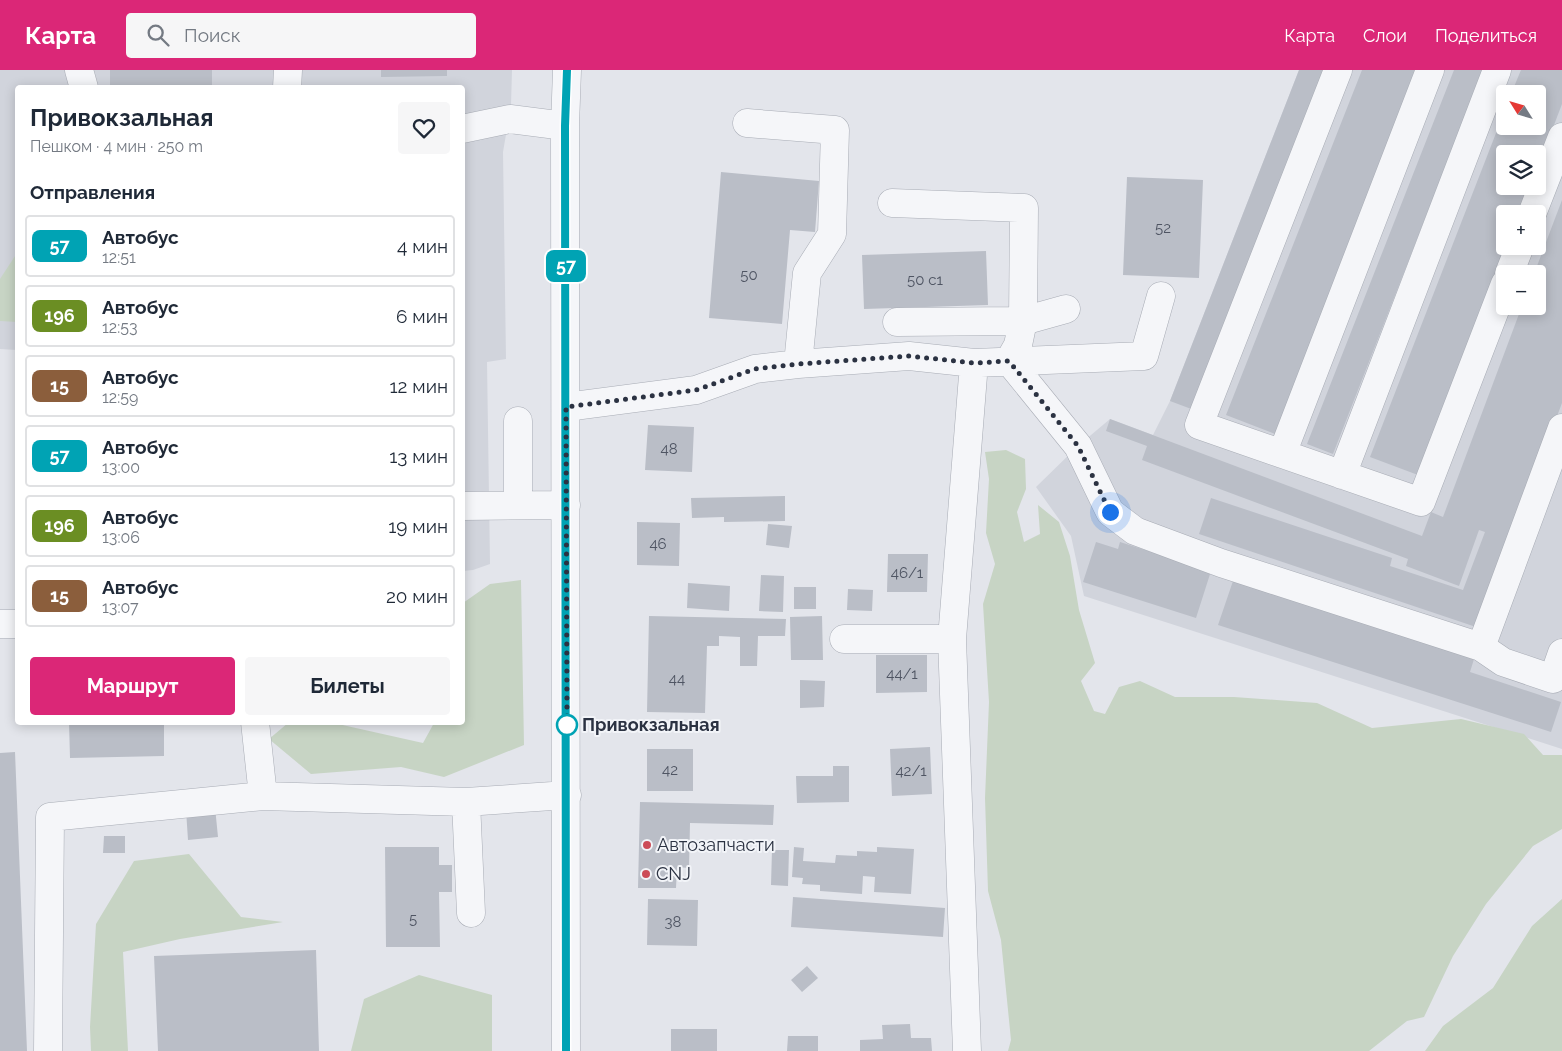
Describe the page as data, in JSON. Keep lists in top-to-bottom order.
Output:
{
  "places": ["Привокзальная", "Автозапчасти", "CNJ"],
  "lines": ["bus line 57"],
  "house_numbers": [
    "52",
    "50",
    "50 с1",
    "48",
    "46",
    "46/1",
    "44/1",
    "44",
    "42",
    "42/1",
    "5",
    "38"
  ],
  "north": "top left",
  "page": {
    "header": "Карта",
    "search": "Поиск",
    "nav": ["Карта", "Слои", "Поделиться"],
    "on_map": "57",
    "map_buttons": ["+", "−"],
    "heading": [
      ["Привокзальная", "Пешком · 4 мин · 250 m"],
      "Отправления"
    ],
    "list": [
      {
        "mark": "57",
        "name": "Автобус",
        "note": "12:51",
        "value": "4 мин"
      },
      {
        "mark": "196",
        "name": "Автобус",
        "note": "12:53",
        "value": "6 мин"
      },
      {
        "mark": "15",
        "name": "Автобус",
        "note": "12:59",
        "value": "12 мин"
      },
      {
        "mark": "57",
        "name": "Автобус",
        "note": "13:00",
        "value": "13 мин"
      },
      {
        "mark": "196",
        "name": "Автобус",
        "note": "13:06",
        "value": "19 мин"
      },
      {
        "mark": "15",
        "name": "Автобус",
        "note": "13:07",
        "value": "20 мин"
      }
    ],
    "buttons": ["Маршрут", "Билеты"]
  }
}
